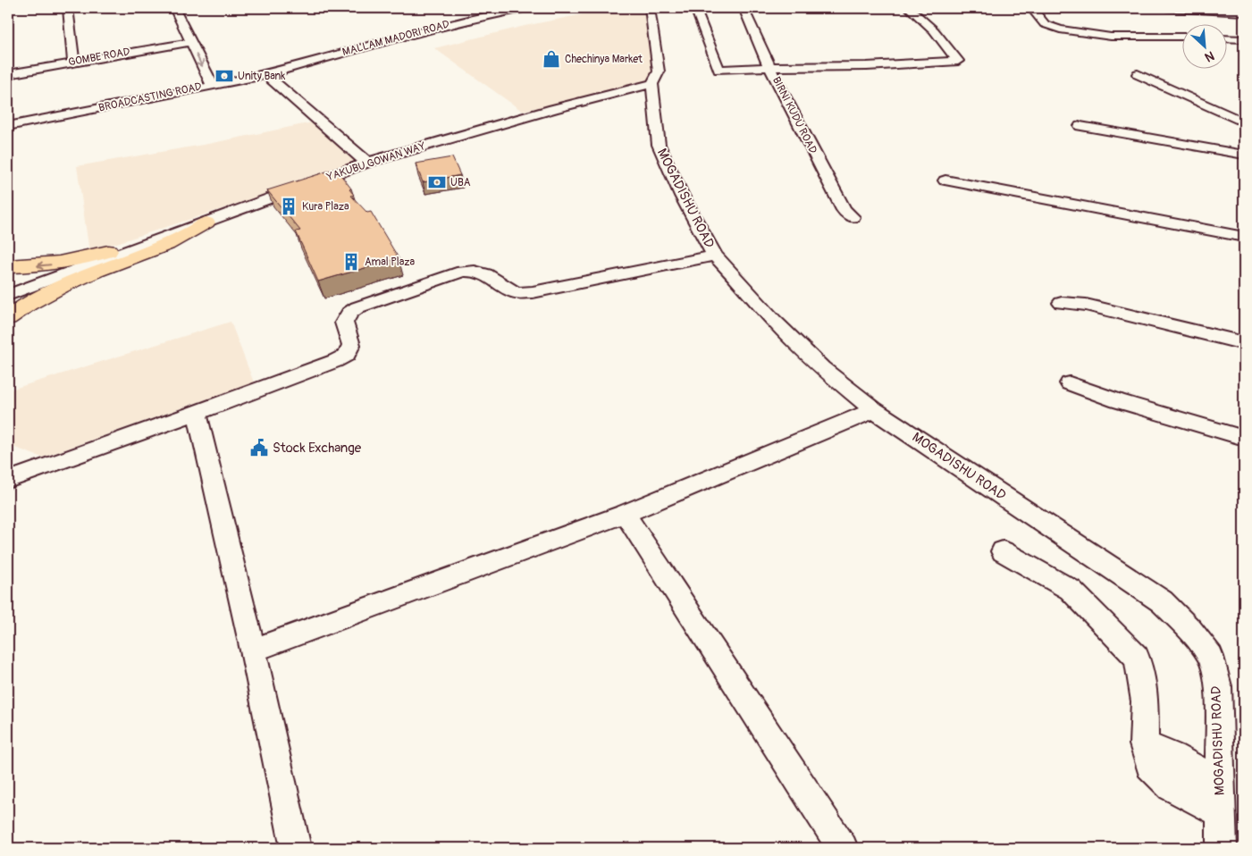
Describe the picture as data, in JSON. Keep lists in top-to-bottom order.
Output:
{
  "streets": {
    "street": [
      "MALLAM MADORI ROAD",
      "GOMBE ROAD",
      "BROADCASTING ROAD",
      "BIRNI KUDU ROAD",
      "YAKUBU GOWAN WAY",
      "MOGADISHU ROAD"
    ]
  },
  "crossings": [
    ["MALLAM MADORI ROAD", "BROADCASTING ROAD"],
    ["YAKUBU GOWAN WAY", "MOGADISHU ROAD"]
  ],
  "places": {
    "shop": ["Chechinya Market"],
    "bank": ["Unity Bank", "UBA"],
    "building": ["Kura Plaza", "Amal Plaza"],
    "public building": ["Stock Exchange"]
  },
  "north": "bottom right"
}
